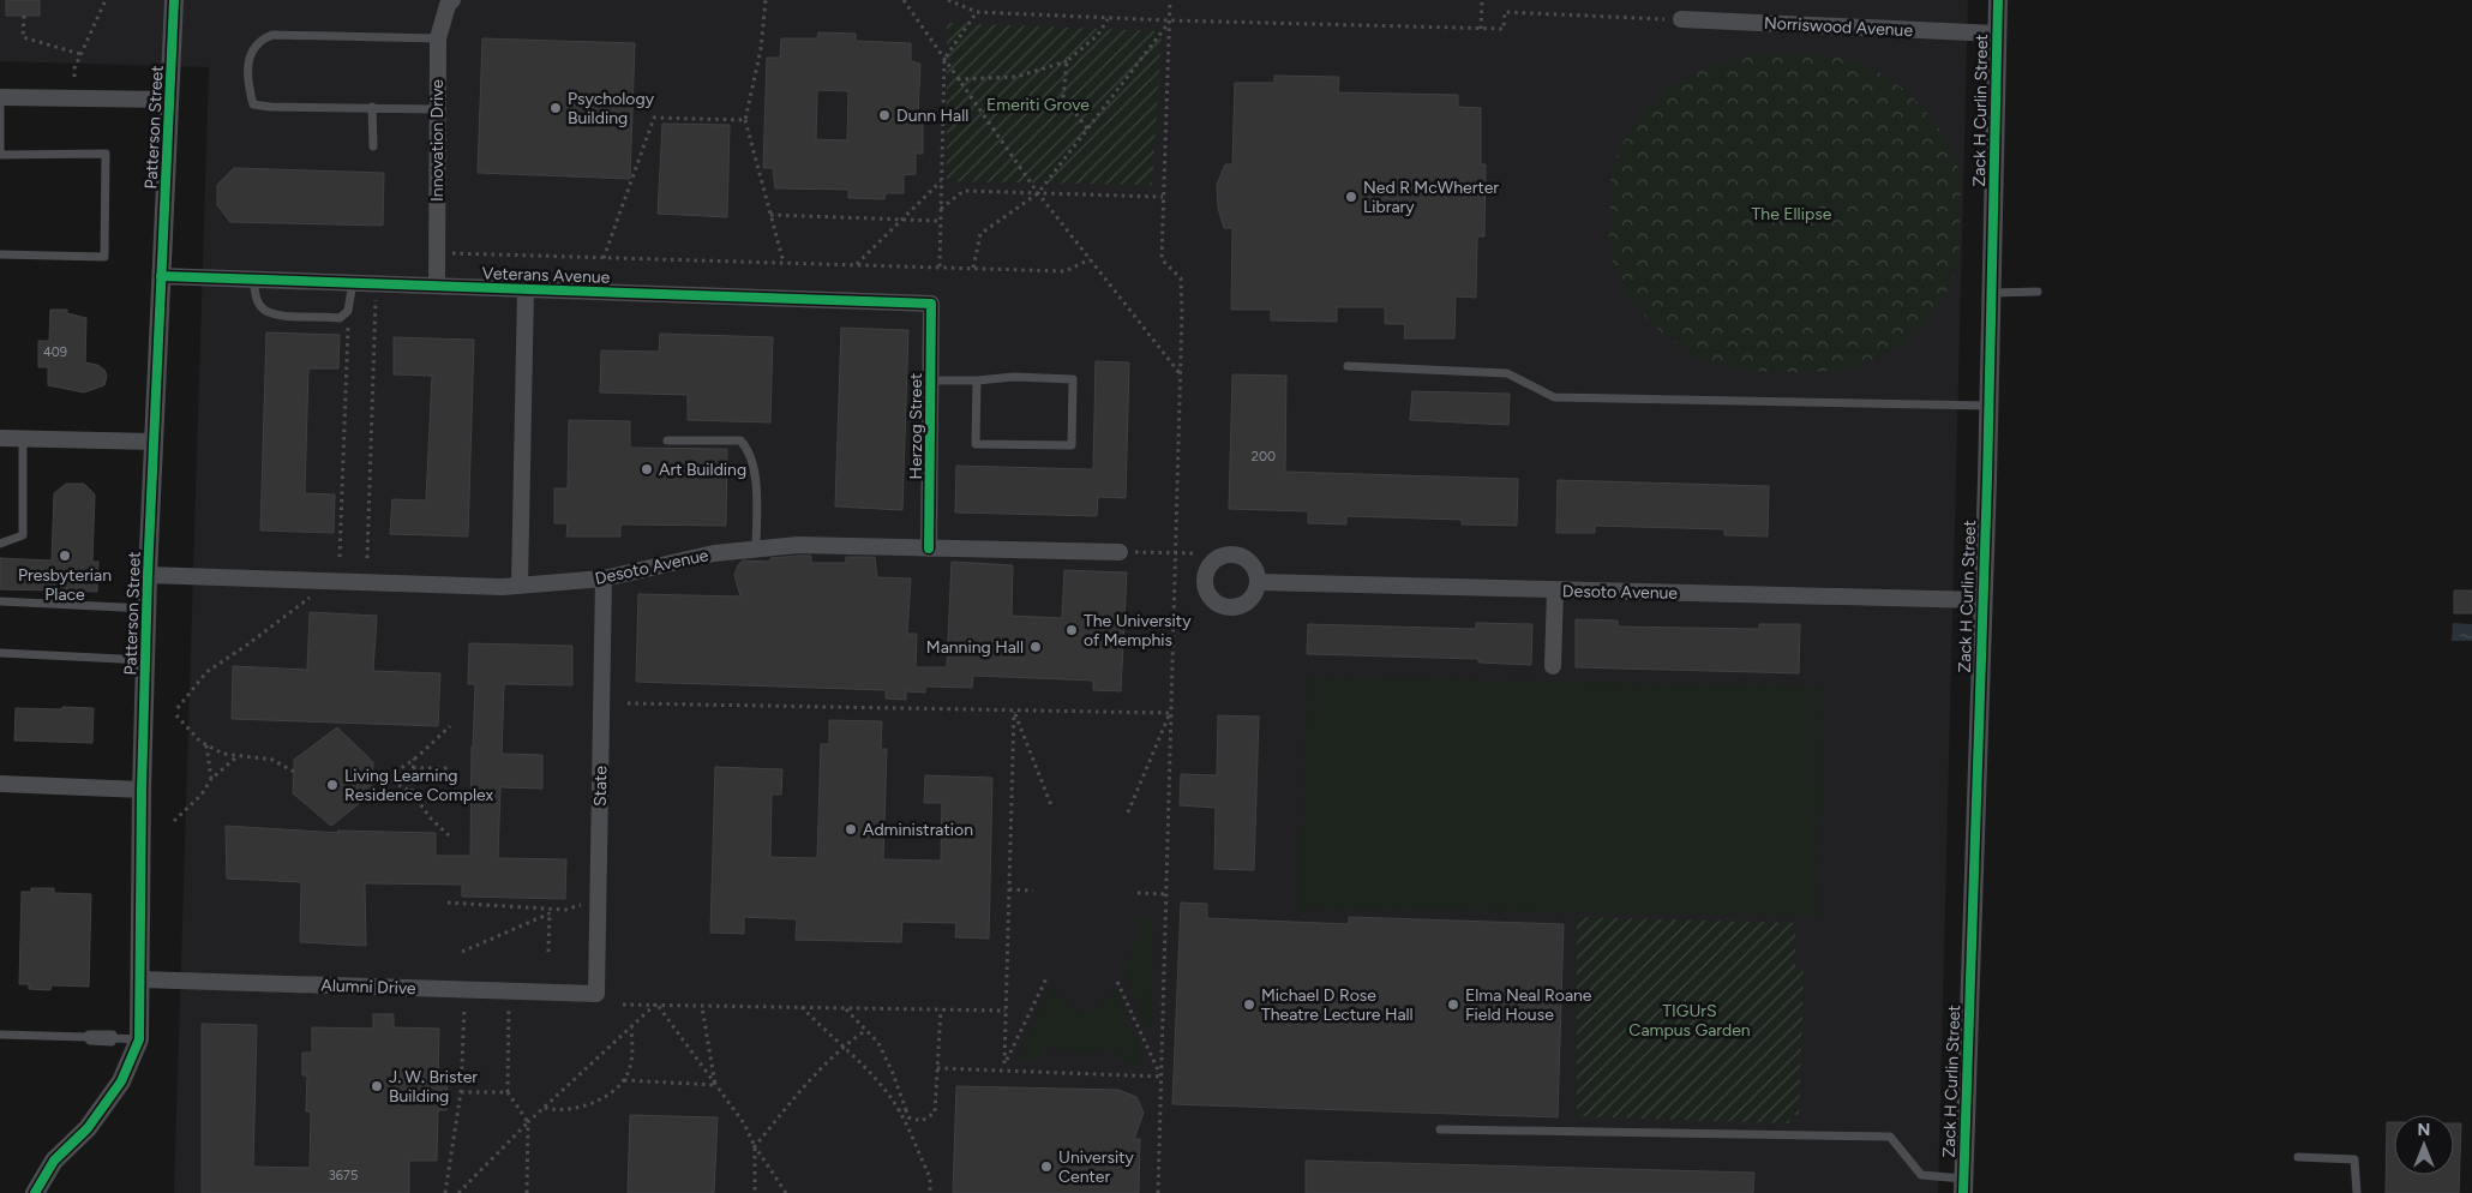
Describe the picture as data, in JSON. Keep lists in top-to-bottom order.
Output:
{
  "streets": {
    "street": [
      "Norriswood Avenue",
      "Zack H Curlin Street",
      "Patterson Street",
      "Innovation Drive",
      "Veterans Avenue",
      "Herzog Street",
      "Desoto Avenue",
      "State",
      "Alumni Drive"
    ]
  },
  "crossings": [
    ["Norriswood Avenue", "Zack H Curlin Street"],
    ["Zack H Curlin Street", "Desoto Avenue"],
    ["Patterson Street", "Veterans Avenue"],
    ["Patterson Street", "Desoto Avenue"],
    ["Patterson Street", "Alumni Drive"],
    ["Innovation Drive", "Veterans Avenue"],
    ["Veterans Avenue", "Herzog Street"],
    ["Herzog Street", "Desoto Avenue"],
    ["Desoto Avenue", "State"],
    ["State", "Alumni Drive"]
  ],
  "parks": ["Emeriti Grove", "The Ellipse", "TIGUrS Campus Garden"],
  "places": [
    "Psychology Building",
    "Dunn Hall",
    "Ned R McWherter Library",
    "Art Building",
    "Presbyterian Place",
    "The University of Memphis",
    "Manning Hall",
    "Living Learning Residence Complex",
    "Administration",
    "Michael D Rose Theatre Lecture Hall",
    "Elma Neal Roane Field House",
    "J. W. Brister Building",
    "University Center"
  ],
  "house_numbers": ["409", "200", "3675"],
  "north": "top"
}
